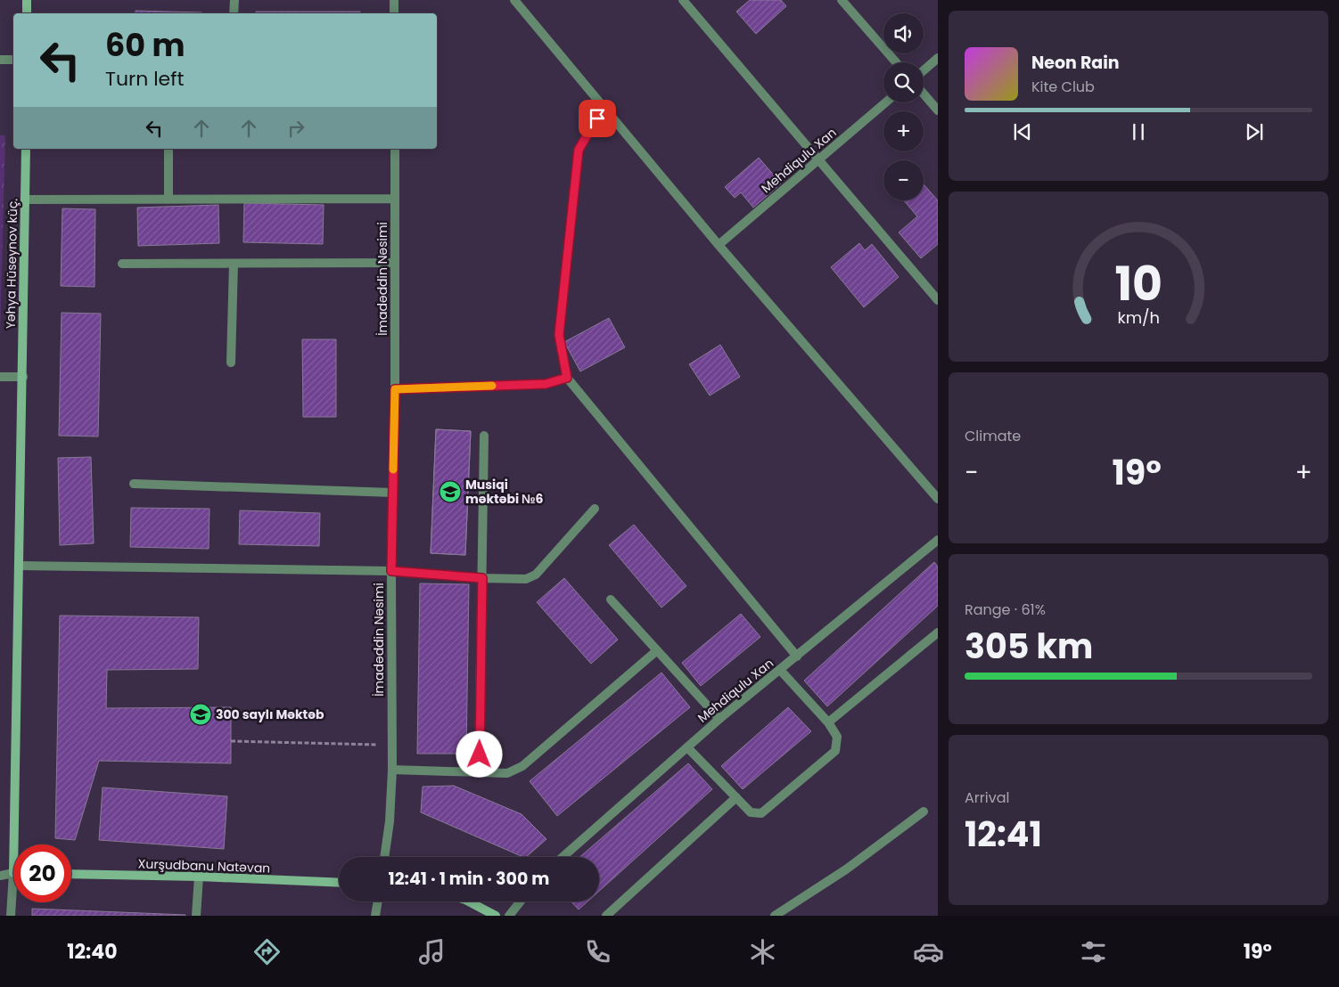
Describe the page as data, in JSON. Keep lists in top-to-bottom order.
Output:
{
  "streets": {
    "main road": ["Yəhya Hüseynov küç.", "Xurşudbanu Natəvan"],
    "street": ["Mehdiqulu Xan", "İmadəddin Nəsimi"]
  },
  "places": {
    "school or university": ["Musiqi məktəbi №6", "300 saylı Məktəb"]
  },
  "page": {
    "map_buttons": ["+", "−"],
    "turn": ["60 m", "Turn left"],
    "song": ["Neon Rain", "Kite Club"],
    "tile": [
      "Climate",
      ["Range · 61%", "305 km"],
      ["Arrival", "12:41"]
    ],
    "heat": ["−", "19°", "+"],
    "limit": "20",
    "trip": "12:41 · 1 min · 300 m",
    "tabs": ["12:40", "19°"],
    "gauge": ["10", "km/h"]
  }
}
